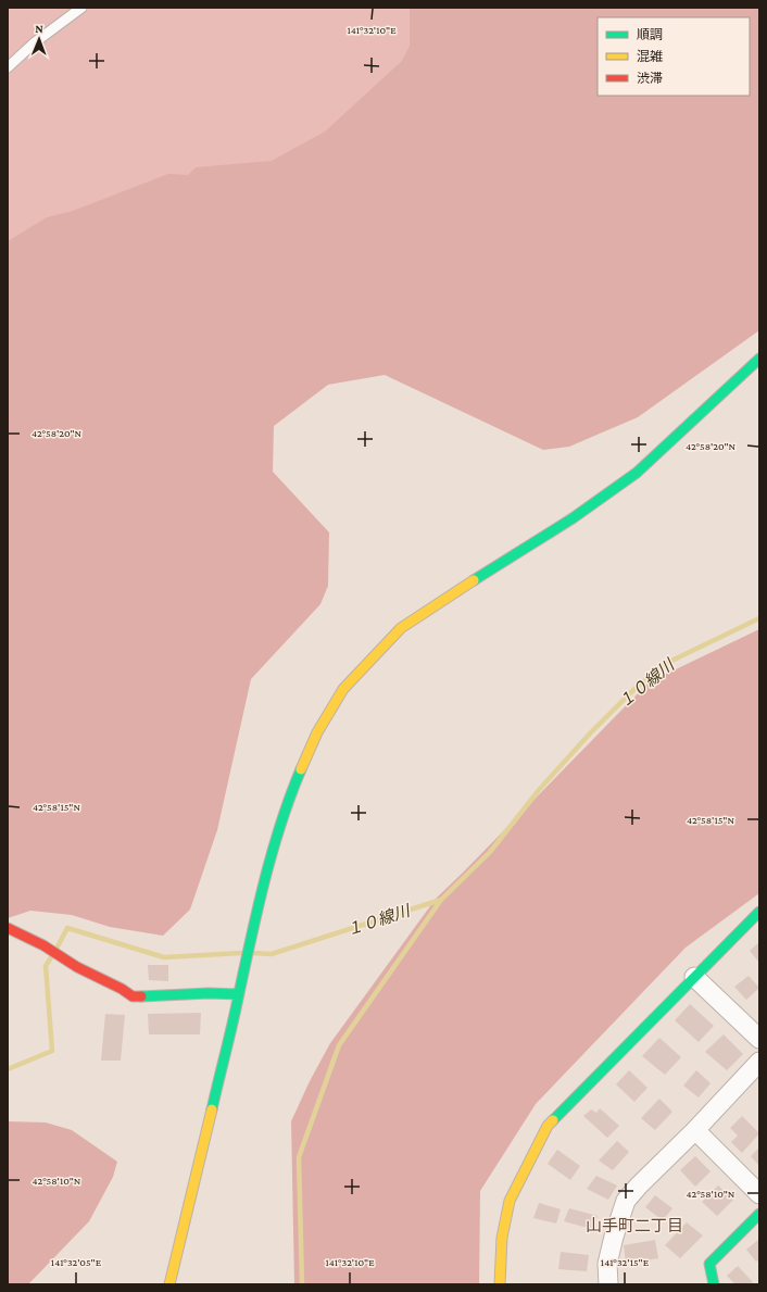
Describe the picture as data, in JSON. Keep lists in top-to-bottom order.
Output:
{
  "districts": ["山手町二丁目"],
  "water": ["１０線川"],
  "legend": ["順調", "混雑", "渋滞"],
  "north": "top",
  "coordinates": [
    "141°32'10\"E",
    "42°58'20\"N",
    "42°58'15\"N",
    "42°58'10\"N",
    "141°32'05\"E",
    "141°32'15\"E"
  ]
}
